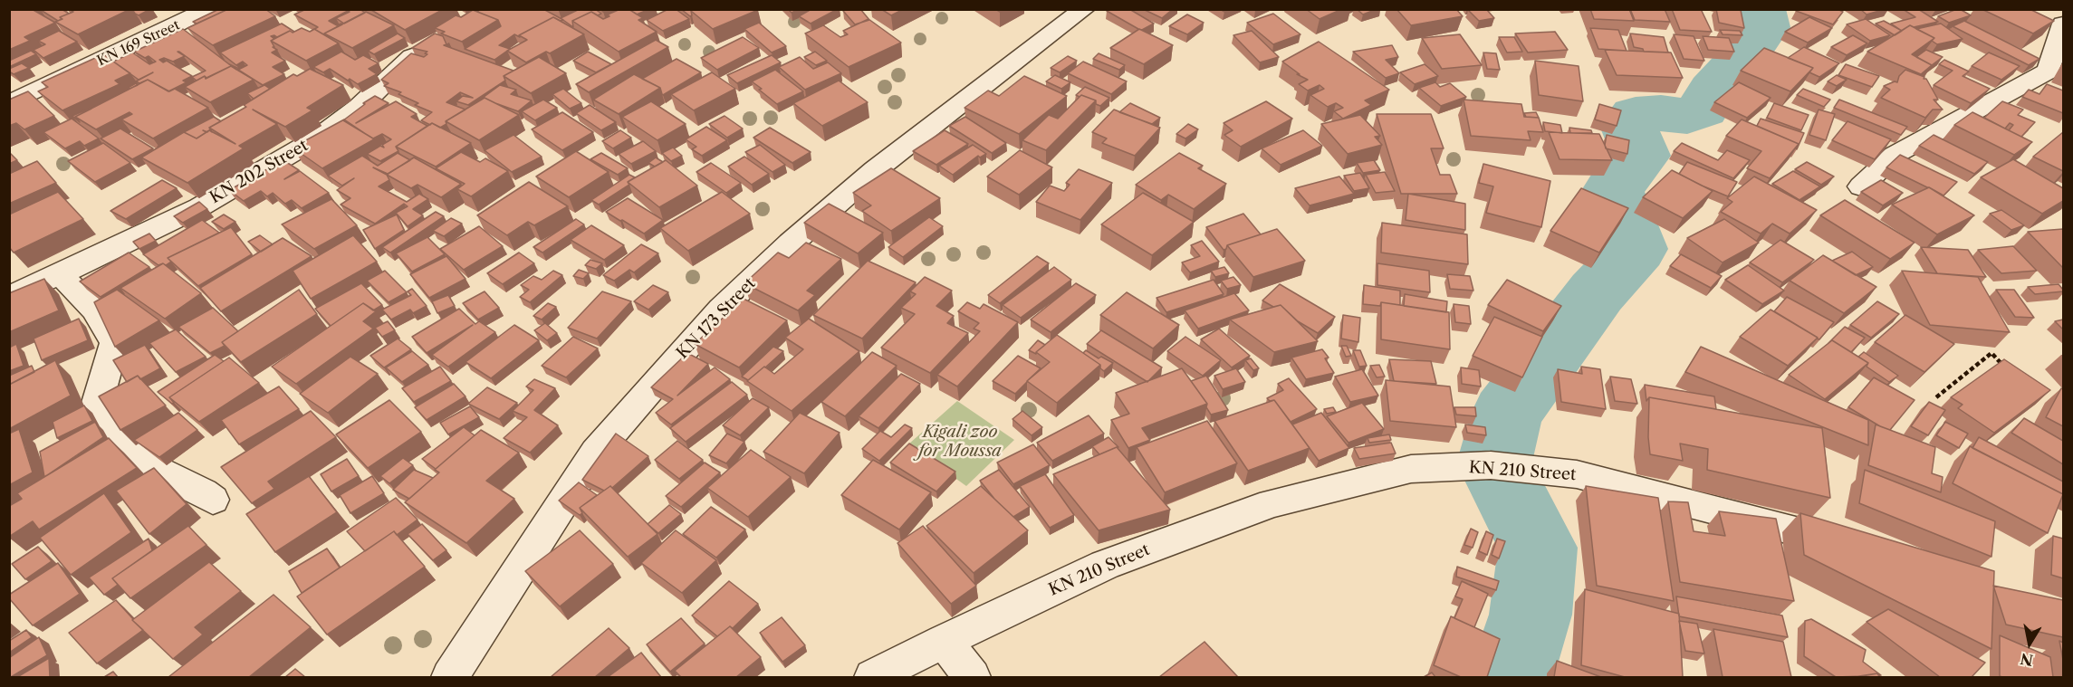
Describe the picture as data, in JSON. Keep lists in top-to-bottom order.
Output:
{
  "streets": {
    "street": [
      "KN 169 Street",
      "KN 202 Street",
      "KN 173 Street",
      "KN 210 Street"
    ]
  },
  "parks": ["Kigali zoo for Moussa"],
  "north": "bottom"
}
